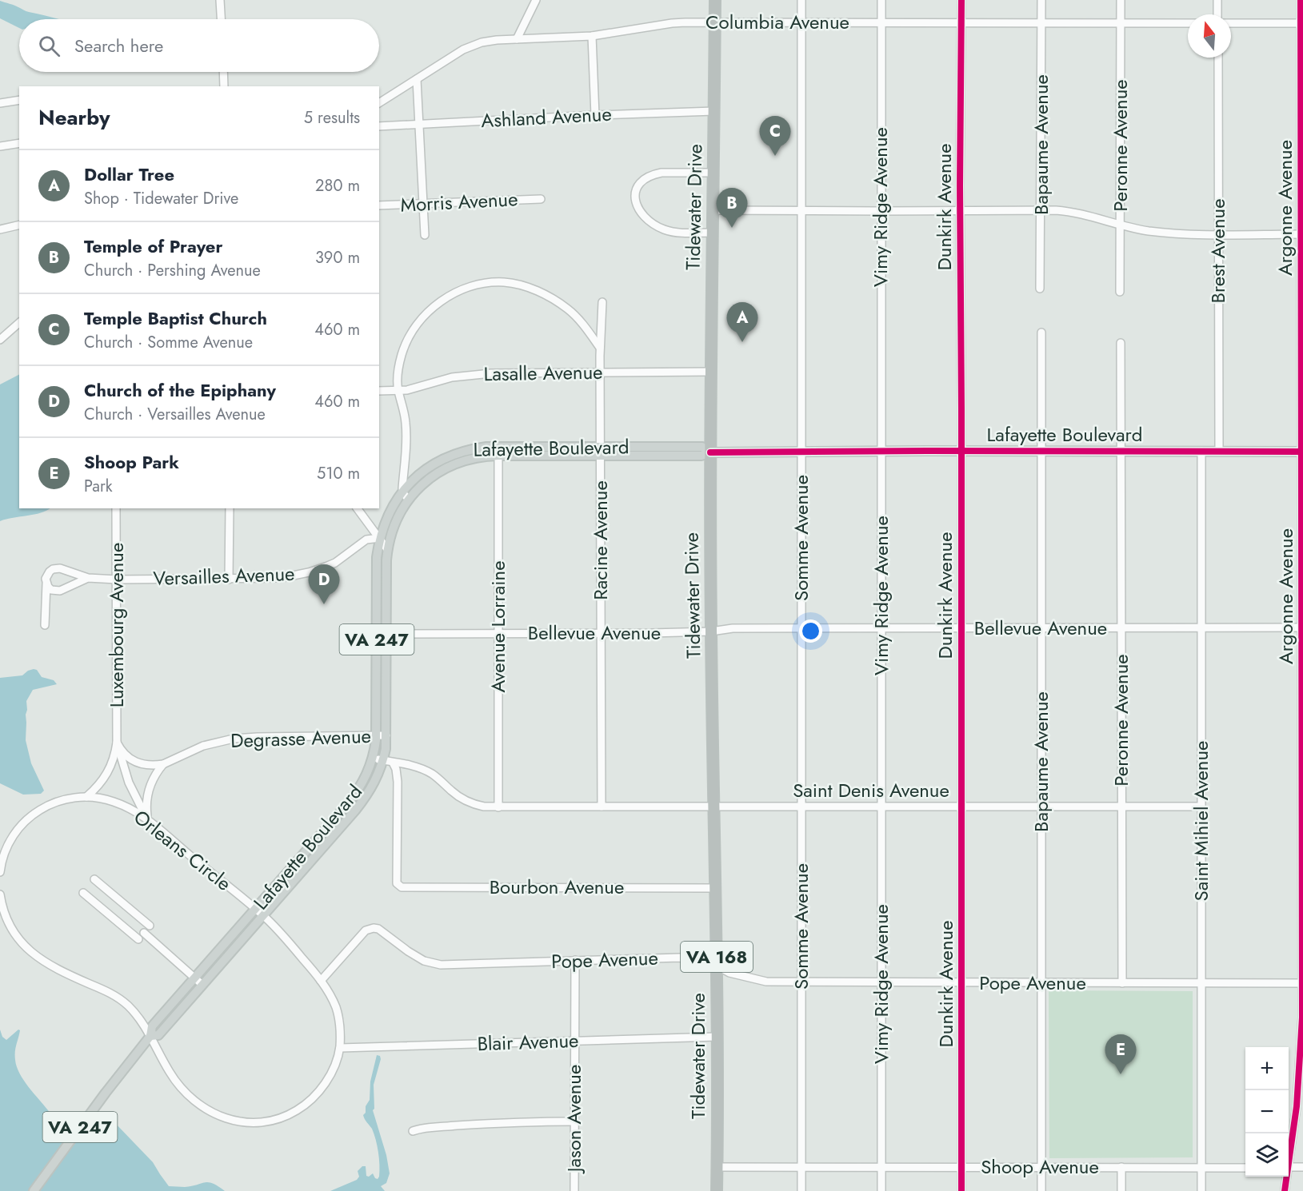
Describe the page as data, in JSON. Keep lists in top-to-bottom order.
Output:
{
  "streets": {
    "highway": ["Tidewater Drive", "VA 168"],
    "main road": ["Lafayette Boulevard", "VA 247"],
    "street": [
      "Columbia Avenue",
      "Ashland Avenue",
      "Bapaume Avenue",
      "Peronne Avenue",
      "Morris Avenue",
      "Vimy Ridge Avenue",
      "Dunkirk Avenue",
      "Argonne Avenue",
      "Brest Avenue",
      "Lasalle Avenue",
      "Somme Avenue",
      "Racine Avenue",
      "Versailles Avenue",
      "Luxembourg Avenue",
      "Avenue Lorraine",
      "Bellevue Avenue",
      "Degrasse Avenue",
      "Saint Denis Avenue",
      "Saint Mihiel Avenue",
      "Orleans Circle",
      "Bourbon Avenue",
      "Pope Avenue",
      "Blair Avenue",
      "Jason Avenue",
      "Shoop Avenue"
    ]
  },
  "crossings": [
    ["Columbia Avenue", "Bapaume Avenue"],
    ["Columbia Avenue", "Peronne Avenue"],
    ["Columbia Avenue", "Tidewater Drive"],
    ["Columbia Avenue", "Vimy Ridge Avenue"],
    ["Columbia Avenue", "Dunkirk Avenue"],
    ["Columbia Avenue", "Somme Avenue"],
    ["Ashland Avenue", "Tidewater Drive"],
    ["Bapaume Avenue", "Lafayette Boulevard"],
    ["Bapaume Avenue", "Bellevue Avenue"],
    ["Bapaume Avenue", "Saint Denis Avenue"],
    ["Bapaume Avenue", "Pope Avenue"],
    ["Bapaume Avenue", "Shoop Avenue"],
    ["Peronne Avenue", "Lafayette Boulevard"],
    ["Peronne Avenue", "Bellevue Avenue"],
    ["Peronne Avenue", "Saint Denis Avenue"],
    ["Peronne Avenue", "Pope Avenue"],
    ["Tidewater Drive", "Lasalle Avenue"],
    ["Tidewater Drive", "Lafayette Boulevard"],
    ["Tidewater Drive", "Bellevue Avenue"],
    ["Tidewater Drive", "Saint Denis Avenue"],
    ["Tidewater Drive", "Bourbon Avenue"],
    ["Tidewater Drive", "Pope Avenue"],
    ["Tidewater Drive", "Blair Avenue"],
    ["Tidewater Drive", "Shoop Avenue"],
    ["Vimy Ridge Avenue", "Lafayette Boulevard"],
    ["Vimy Ridge Avenue", "Bellevue Avenue"],
    ["Vimy Ridge Avenue", "Saint Denis Avenue"],
    ["Vimy Ridge Avenue", "Pope Avenue"],
    ["Vimy Ridge Avenue", "Shoop Avenue"],
    ["Dunkirk Avenue", "Lafayette Boulevard"],
    ["Dunkirk Avenue", "Bellevue Avenue"],
    ["Dunkirk Avenue", "Saint Denis Avenue"],
    ["Dunkirk Avenue", "Pope Avenue"],
    ["Dunkirk Avenue", "Shoop Avenue"],
    ["Argonne Avenue", "Lafayette Boulevard"],
    ["Argonne Avenue", "Bellevue Avenue"],
    ["Argonne Avenue", "Pope Avenue"],
    ["Brest Avenue", "Lafayette Boulevard"],
    ["Lasalle Avenue", "Racine Avenue"],
    ["Lafayette Boulevard", "Somme Avenue"],
    ["Lafayette Boulevard", "Racine Avenue"],
    ["Lafayette Boulevard", "Versailles Avenue"],
    ["Lafayette Boulevard", "Avenue Lorraine"],
    ["Lafayette Boulevard", "Bellevue Avenue"],
    ["Lafayette Boulevard", "Degrasse Avenue"],
    ["Lafayette Boulevard", "Saint Denis Avenue"],
    ["Lafayette Boulevard", "Saint Mihiel Avenue"],
    ["Lafayette Boulevard", "Orleans Circle"],
    ["Somme Avenue", "Bellevue Avenue"],
    ["Somme Avenue", "Saint Denis Avenue"],
    ["Somme Avenue", "Pope Avenue"],
    ["Somme Avenue", "Shoop Avenue"],
    ["Racine Avenue", "Bellevue Avenue"],
    ["Racine Avenue", "Saint Denis Avenue"],
    ["Versailles Avenue", "Luxembourg Avenue"],
    ["Luxembourg Avenue", "Degrasse Avenue"],
    ["Luxembourg Avenue", "Orleans Circle"],
    ["Avenue Lorraine", "Bellevue Avenue"],
    ["Avenue Lorraine", "Saint Denis Avenue"],
    ["Bellevue Avenue", "Saint Mihiel Avenue"],
    ["Saint Denis Avenue", "Saint Mihiel Avenue"],
    ["Saint Denis Avenue", "Bourbon Avenue"],
    ["Saint Mihiel Avenue", "Pope Avenue"],
    ["Saint Mihiel Avenue", "Shoop Avenue"],
    ["Orleans Circle", "Pope Avenue"],
    ["Orleans Circle", "Blair Avenue"],
    ["Pope Avenue", "Jason Avenue"],
    ["Blair Avenue", "Jason Avenue"]
  ],
  "north": "top",
  "page": {
    "search": "Search here",
    "heading": ["Nearby", "5 results"],
    "pins": [
      "C",
      "B",
      "A",
      "D",
      "E"
    ],
    "list": [
      {
        "mark": "A",
        "name": "Dollar Tree",
        "note": "Shop · Tidewater Drive",
        "value": "280 m"
      },
      {
        "mark": "B",
        "name": "Temple of Prayer",
        "note": "Church · Pershing Avenue",
        "value": "390 m"
      },
      {
        "mark": "C",
        "name": "Temple Baptist Church",
        "note": "Church · Somme Avenue",
        "value": "460 m"
      },
      {
        "mark": "D",
        "name": "Church of the Epiphany",
        "note": "Church · Versailles Avenue",
        "value": "460 m"
      },
      {
        "mark": "E",
        "name": "Shoop Park",
        "note": "Park",
        "value": "510 m"
      }
    ],
    "map_buttons": ["+", "−"]
  }
}
